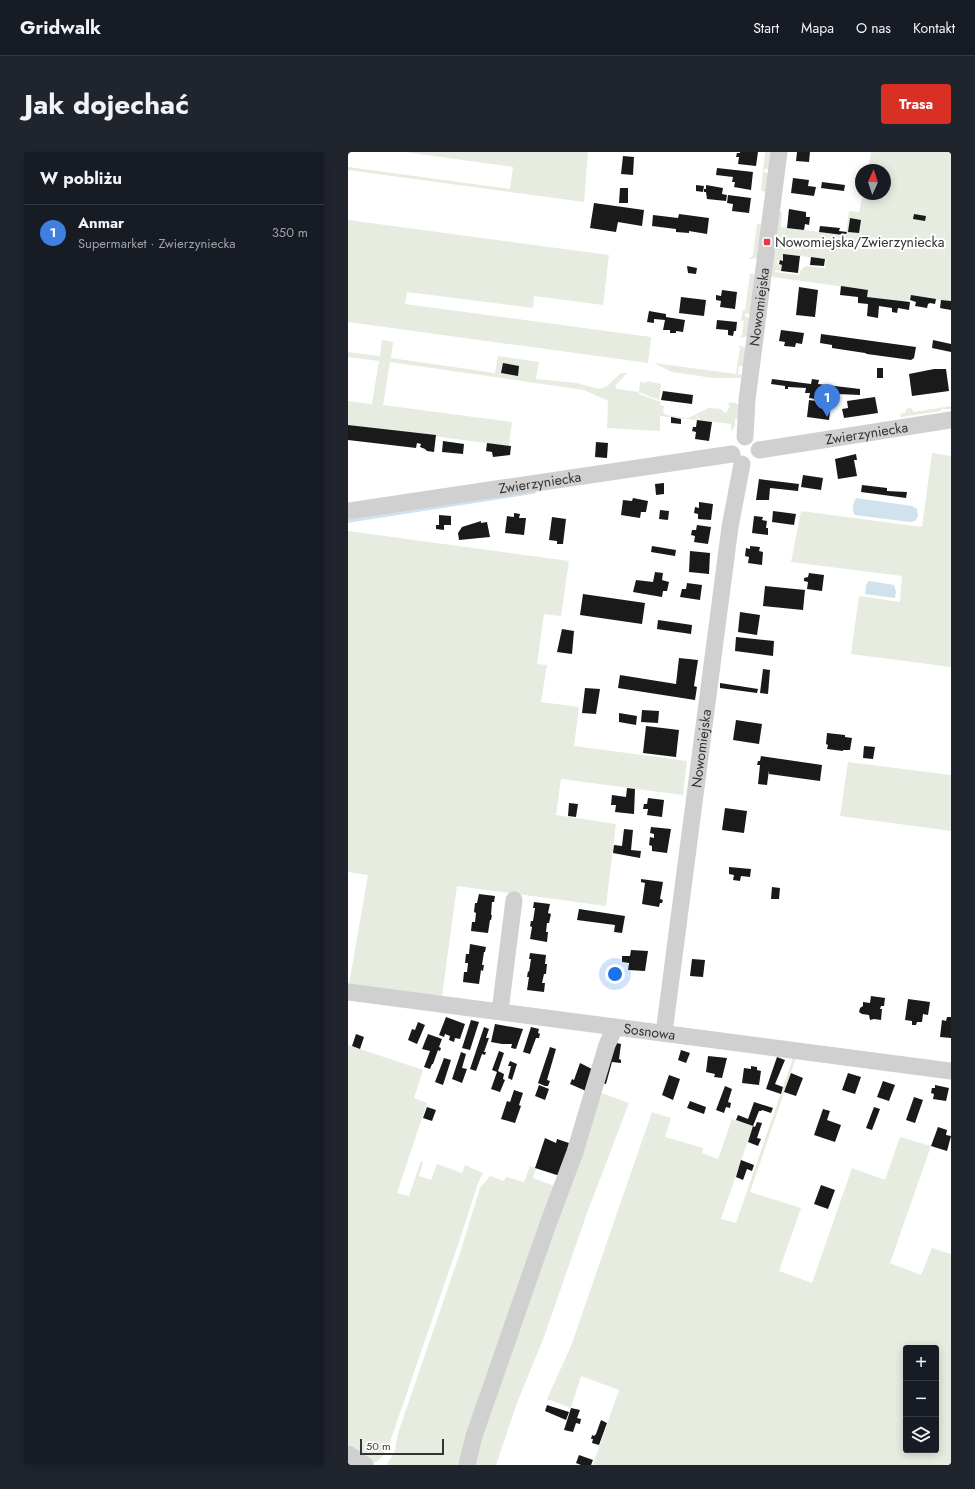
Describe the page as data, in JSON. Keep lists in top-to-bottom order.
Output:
{
  "streets": {
    "street": ["Nowomiejska", "Zwierzyniecka", "Sosnowa"]
  },
  "crossings": [
    ["Nowomiejska", "Zwierzyniecka"],
    ["Nowomiejska", "Sosnowa"]
  ],
  "places": {
    "transit": ["Nowomiejska/Zwierzyniecka"]
  },
  "scale_bar": "50 m",
  "north": "top",
  "page": {
    "header": "Gridwalk",
    "nav": [
      "Start",
      "Mapa",
      "O nas",
      "Kontakt"
    ],
    "title": "Jak dojechać",
    "buttons": "Trasa",
    "heading": "W pobliżu",
    "list": [
      {
        "mark": "1",
        "name": "Anmar",
        "note": "Supermarket · Zwierzyniecka",
        "value": "350 m"
      }
    ],
    "pins": "1",
    "map_buttons": ["+", "−"],
    "scale": "50 m"
  }
}
